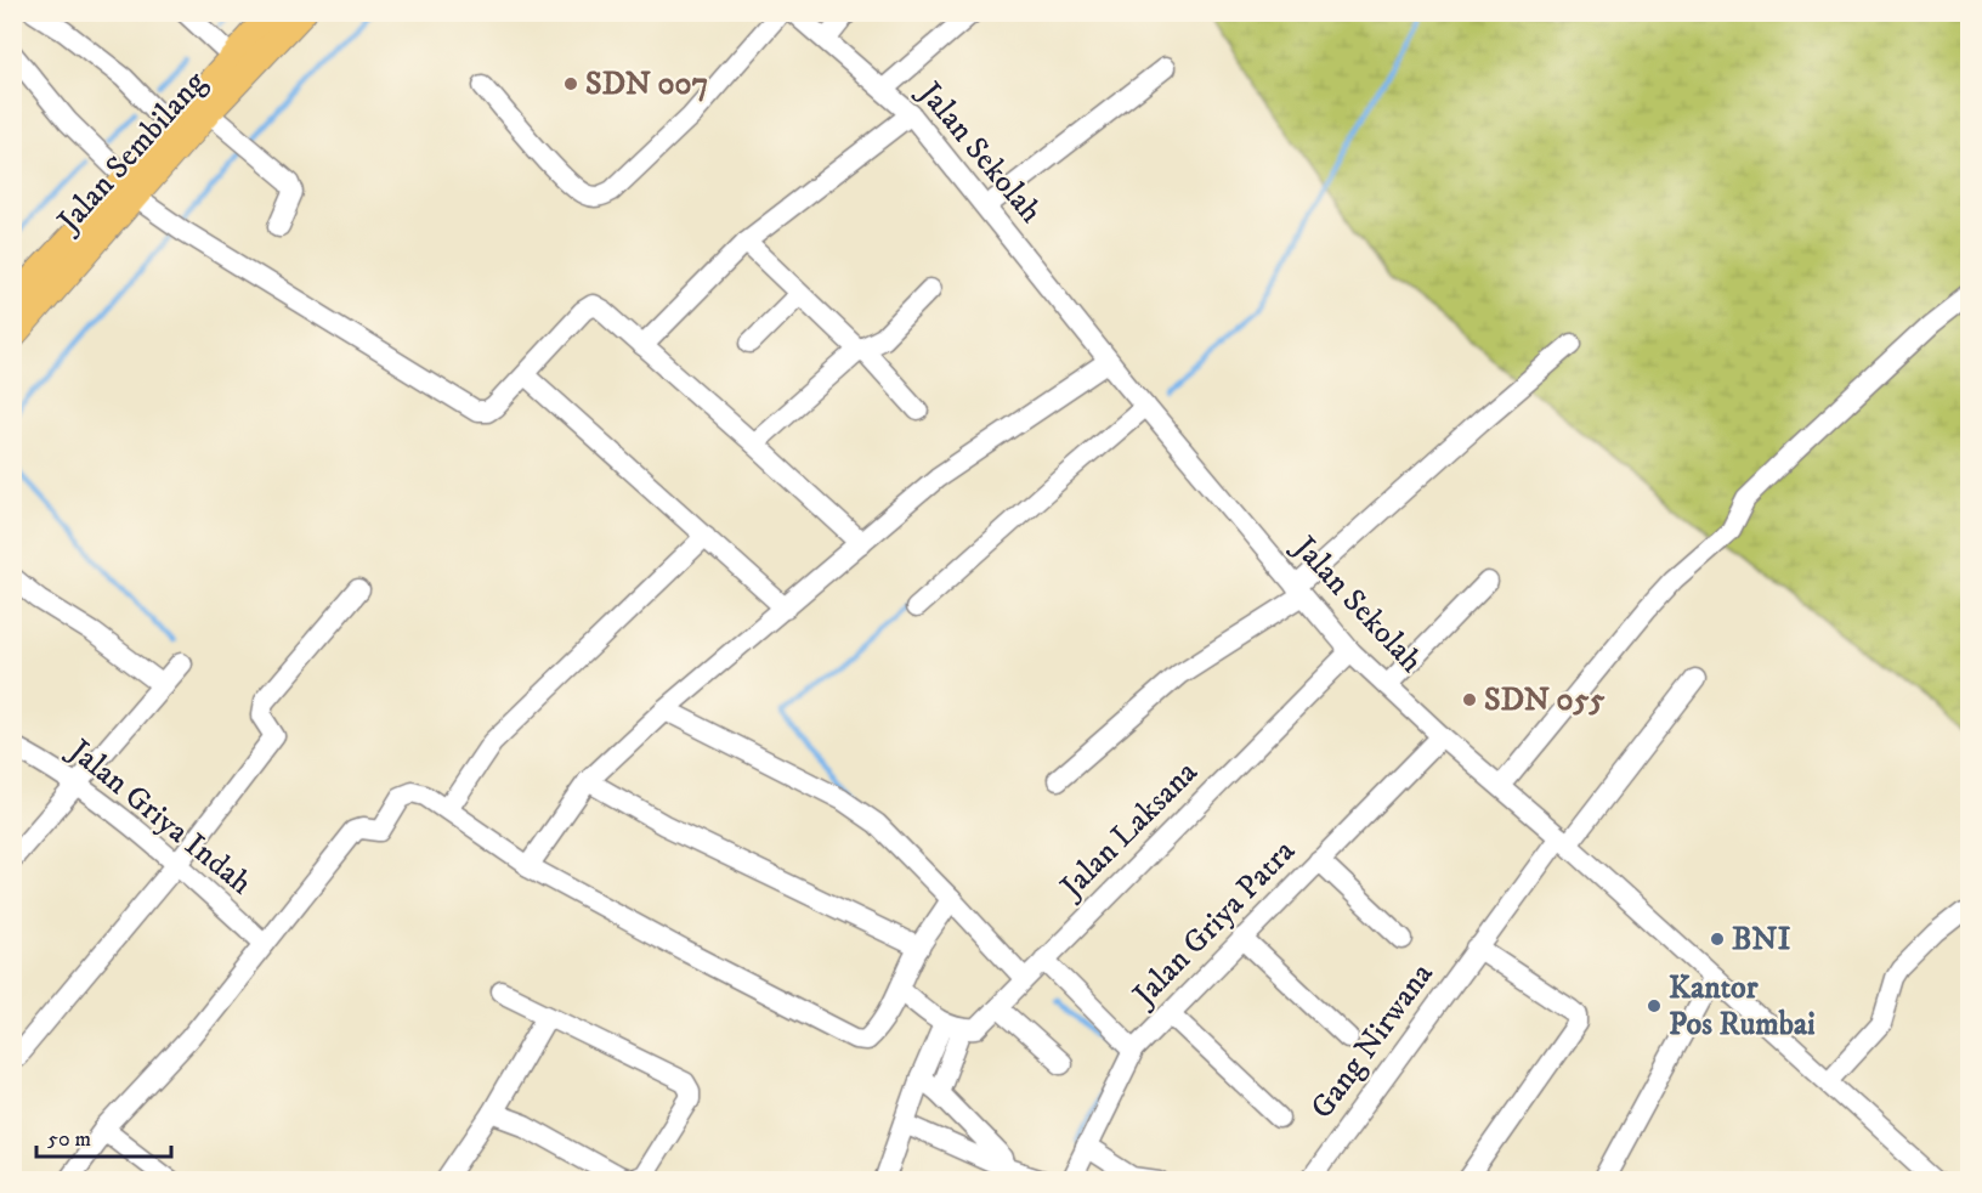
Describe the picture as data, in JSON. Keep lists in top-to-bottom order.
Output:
{
  "streets": {
    "main road": ["Jalan Sembilang"],
    "street": [
      "Jalan Sekolah",
      "Jalan Griya Indah",
      "Jalan Laksana",
      "Jalan Griya Patra",
      "Gang Nirwana"
    ]
  },
  "crossings": [
    ["Jalan Sekolah", "Jalan Laksana"],
    ["Jalan Sekolah", "Jalan Griya Patra"],
    ["Jalan Sekolah", "Gang Nirwana"]
  ],
  "places": [
    "SDN 007",
    "SDN 055",
    "BNI",
    "Kantor Pos Rumbai"
  ],
  "scale_bar": "50 m"
}
